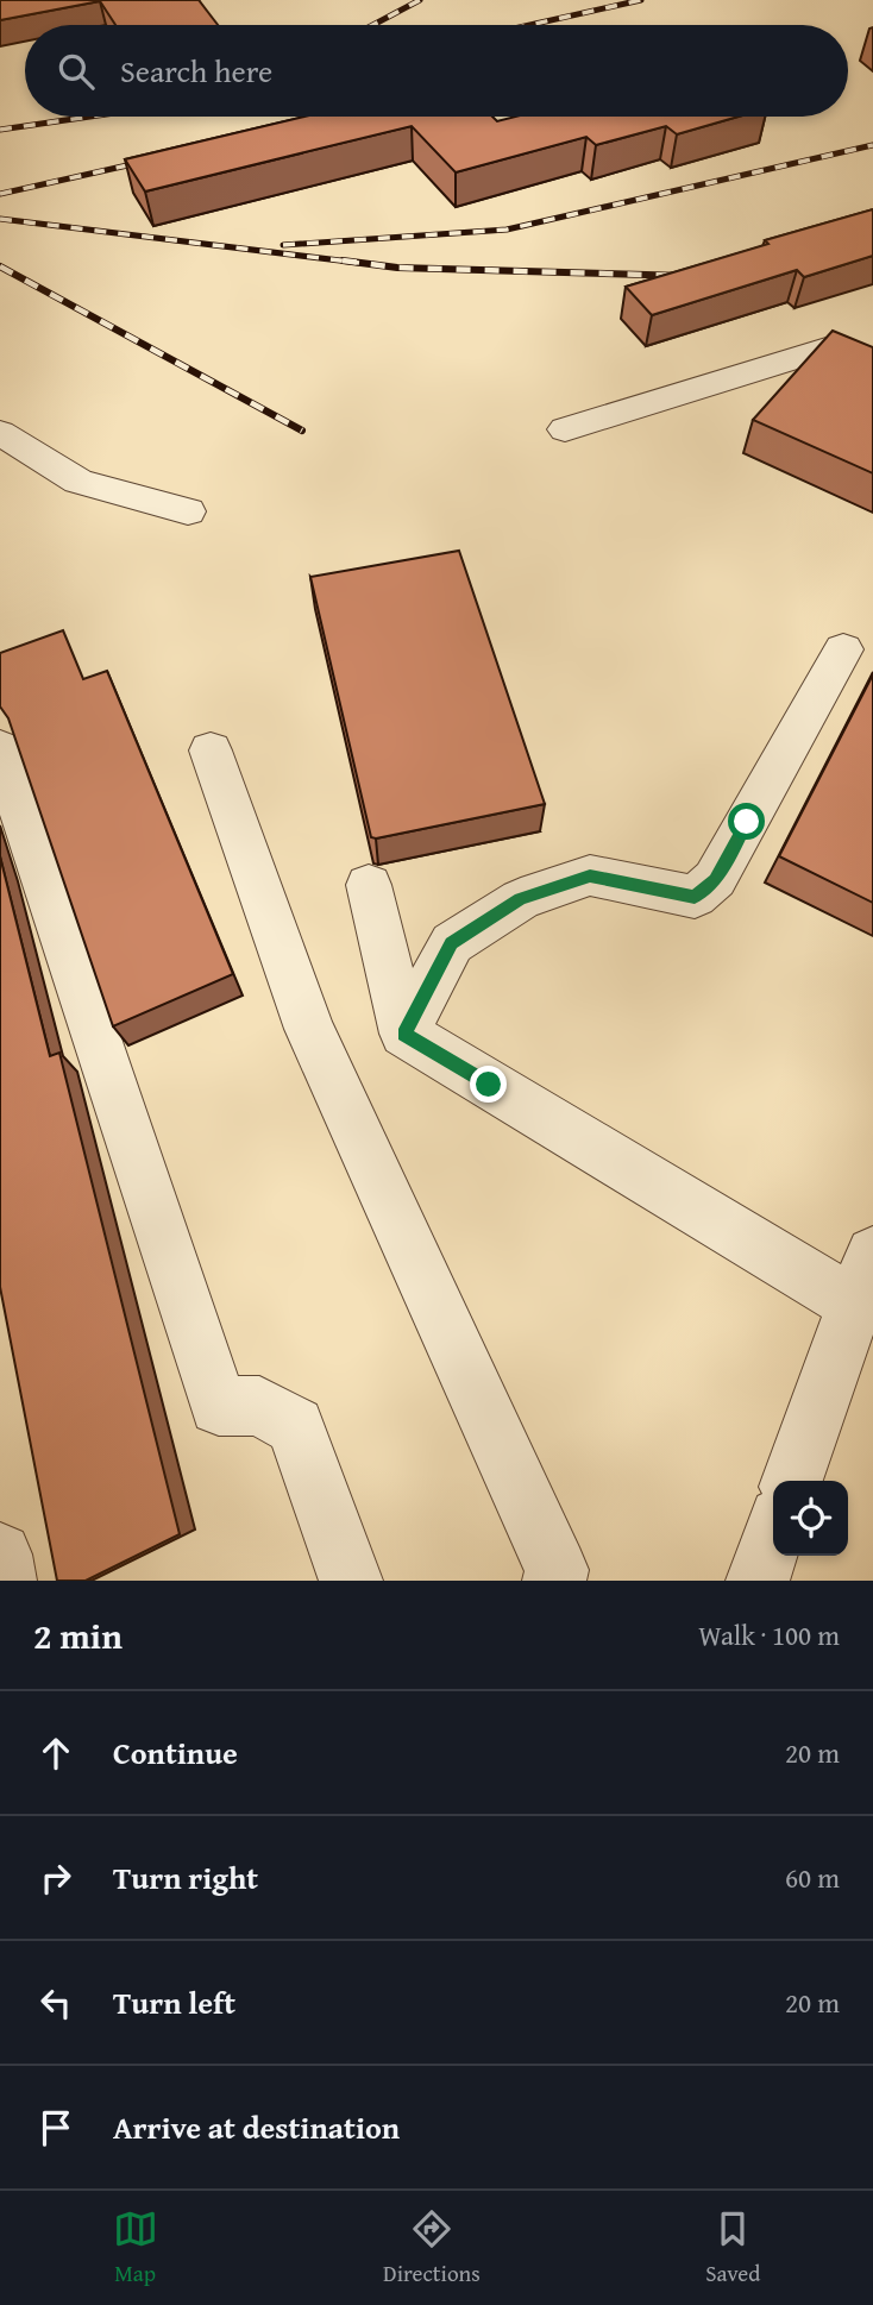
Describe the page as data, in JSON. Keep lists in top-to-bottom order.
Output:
{
  "page": {
    "search": "Search here",
    "heading": ["2 min", "Walk · 100 m"],
    "list": [
      ["Continue", "20 m"],
      ["Turn right", "60 m"],
      ["Turn left", "20 m"],
      "Arrive at destination"
    ],
    "nav": ["Map", "Directions", "Saved"]
  }
}
